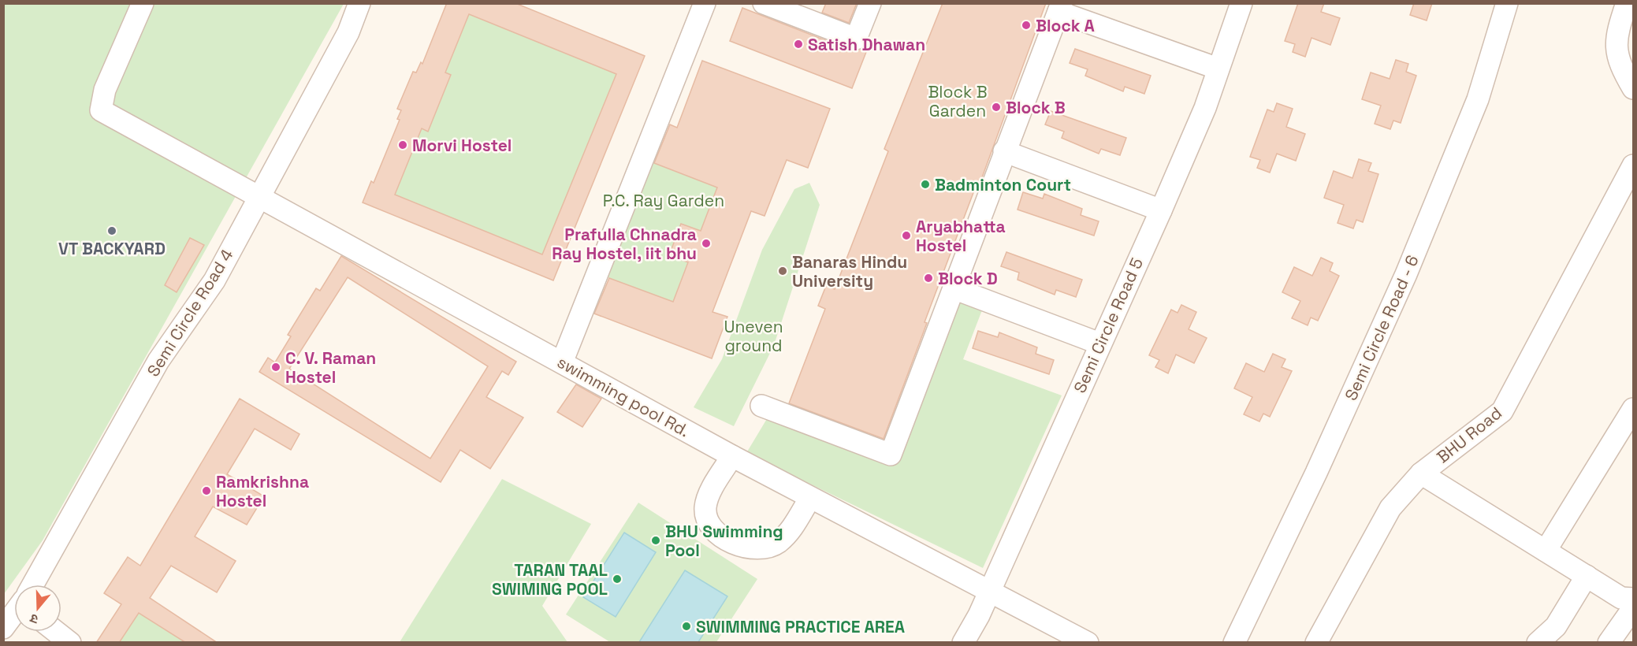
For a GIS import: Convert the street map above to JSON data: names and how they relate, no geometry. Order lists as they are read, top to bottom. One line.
{"streets":{"street":["Semi Circle Road 4","Semi Circle Road 5","Semi Circle Road - 6","swimming pool Rd.","BHU Road"]},"crossings":[["Semi Circle Road 4","swimming pool Rd."],["Semi Circle Road 5","swimming pool Rd."]],"parks":["Block B Garden","P.C. Ray Garden","Uneven ground"],"places":["Block A","Satish Dhawan","Block B","Morvi Hostel","Badminton Court","VT BACKYARD","Aryabhatta Hostel","Prafulla Chnadra Ray Hostel, iit bhu","Banaras Hindu University","Block D","C. V. Raman Hostel","Ramkrishna Hostel","BHU Swimming Pool","TARAN TAAL SWIMING POOL","SWIMMING PRACTICE AREA"],"north":"bottom"}
